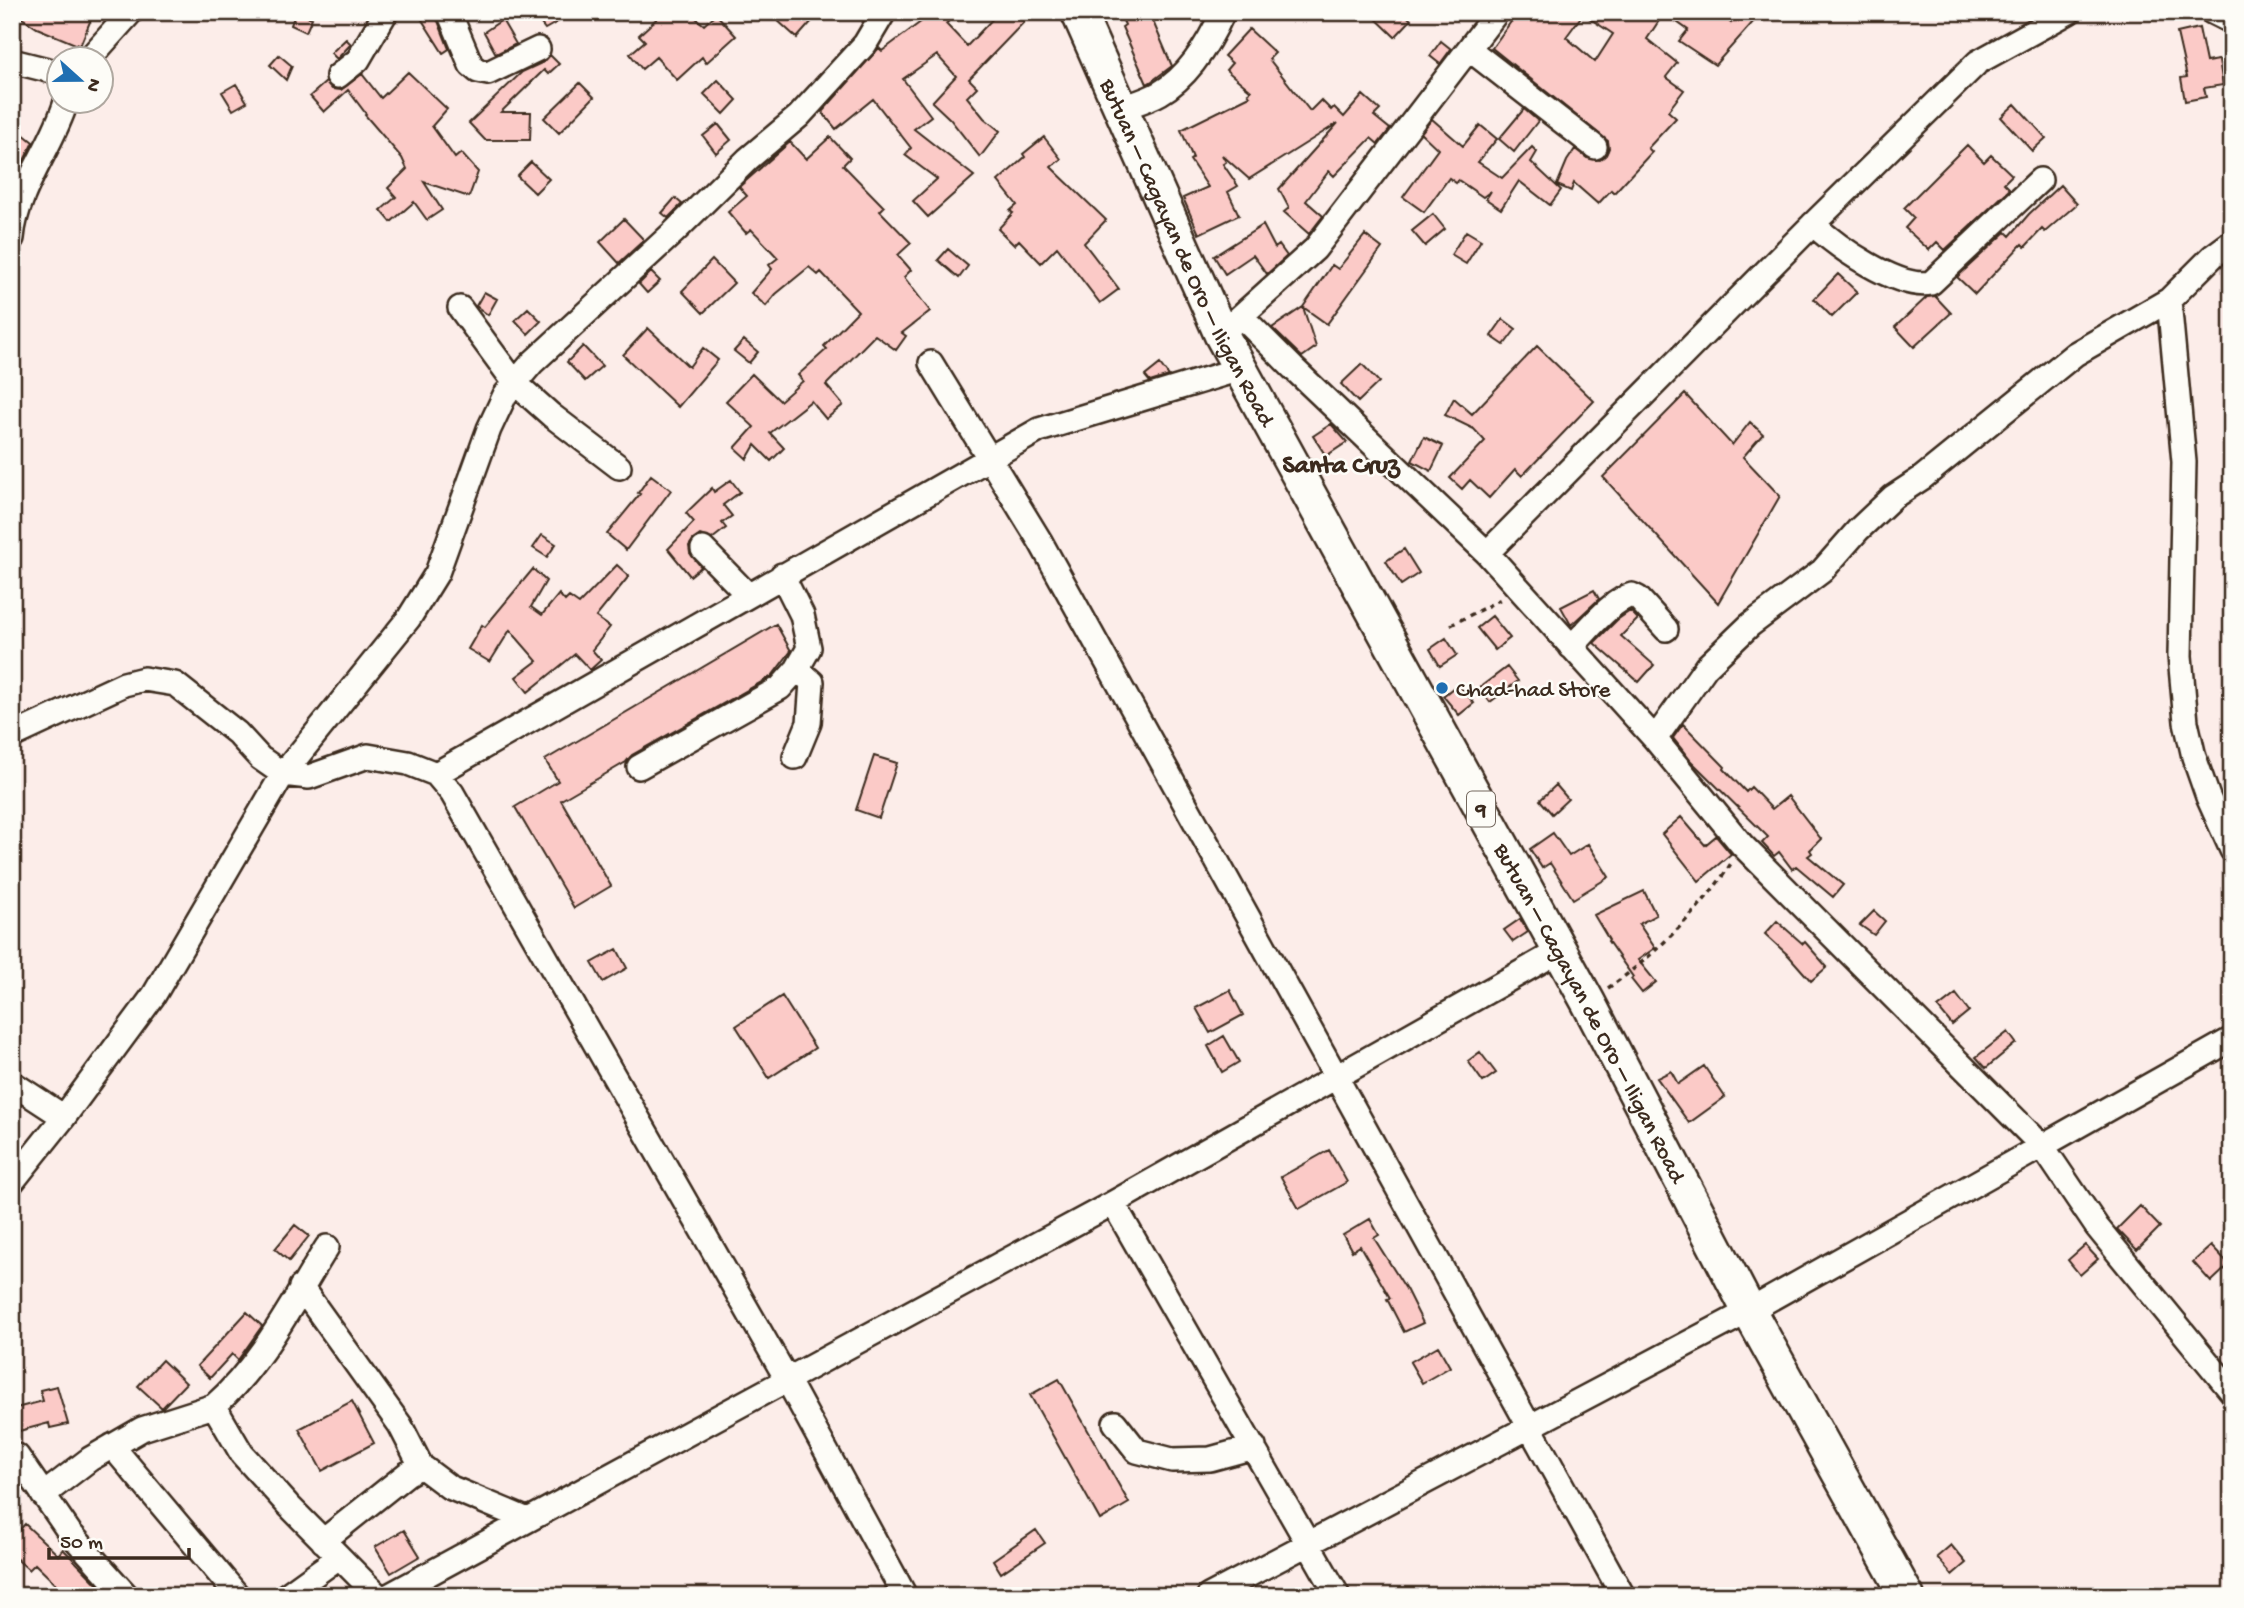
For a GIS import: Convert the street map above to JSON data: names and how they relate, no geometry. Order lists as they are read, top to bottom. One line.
{"streets":{"highway":["Butuan – Cagayan de Oro – Iligan Road","9"]},"districts":["Santa Cruz"],"places":["Chad-had Store"],"scale_bar":"50 m","north":"right"}
